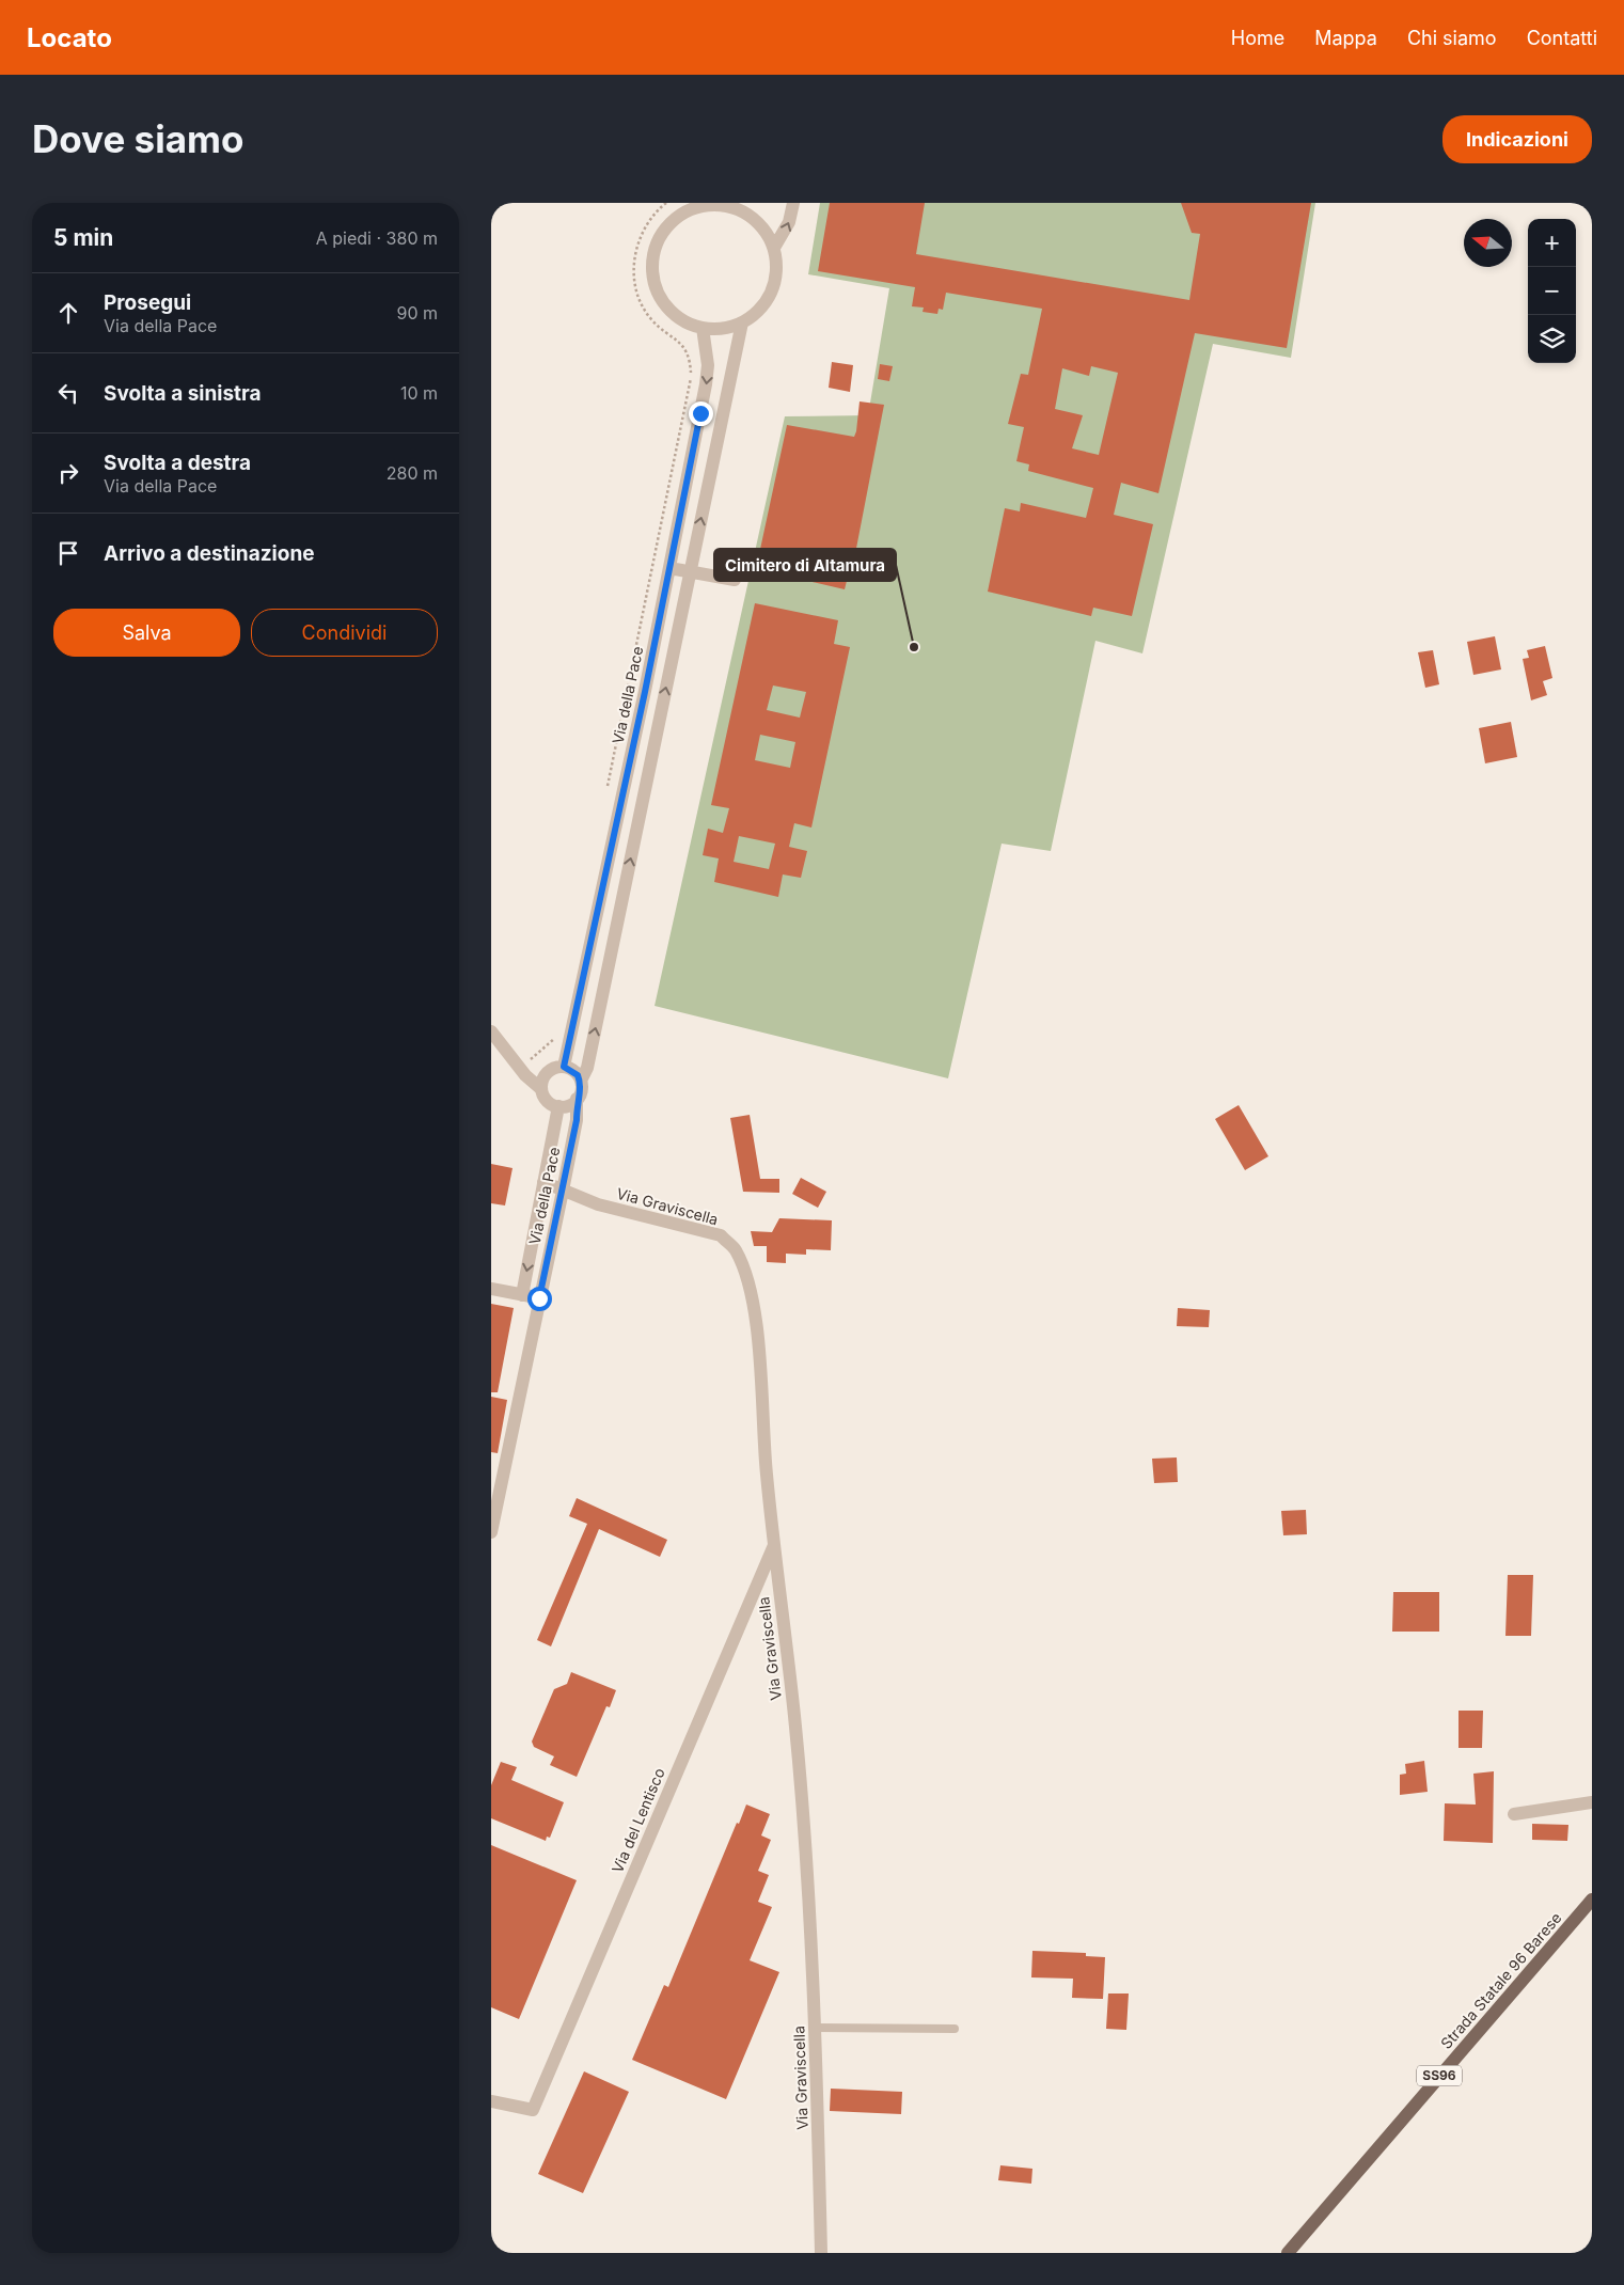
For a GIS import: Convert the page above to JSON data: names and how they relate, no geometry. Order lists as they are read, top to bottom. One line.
{"streets":{"main road":["Strada Statale 96 Barese","SS96"],"street":["Via della Pace","Via Graviscella","Via del Lentisco"]},"crossings":[["Via della Pace","Via Graviscella"],["Via Graviscella","Via del Lentisco"]],"places":["Cimitero di Altamura"],"north":"left","page":{"header":"Locato","nav":["Home","Mappa","Chi siamo","Contatti"],"buttons":["Indicazioni",["Salva","Condividi"]],"title":"Dove siamo","heading":["5 min","A piedi · 380 m"],"map_buttons":["+","−"],"list":[["Prosegui","Via della Pace","90 m"],["Svolta a sinistra","10 m"],["Svolta a destra","Via della Pace","280 m"],"Arrivo a destinazione"]}}
